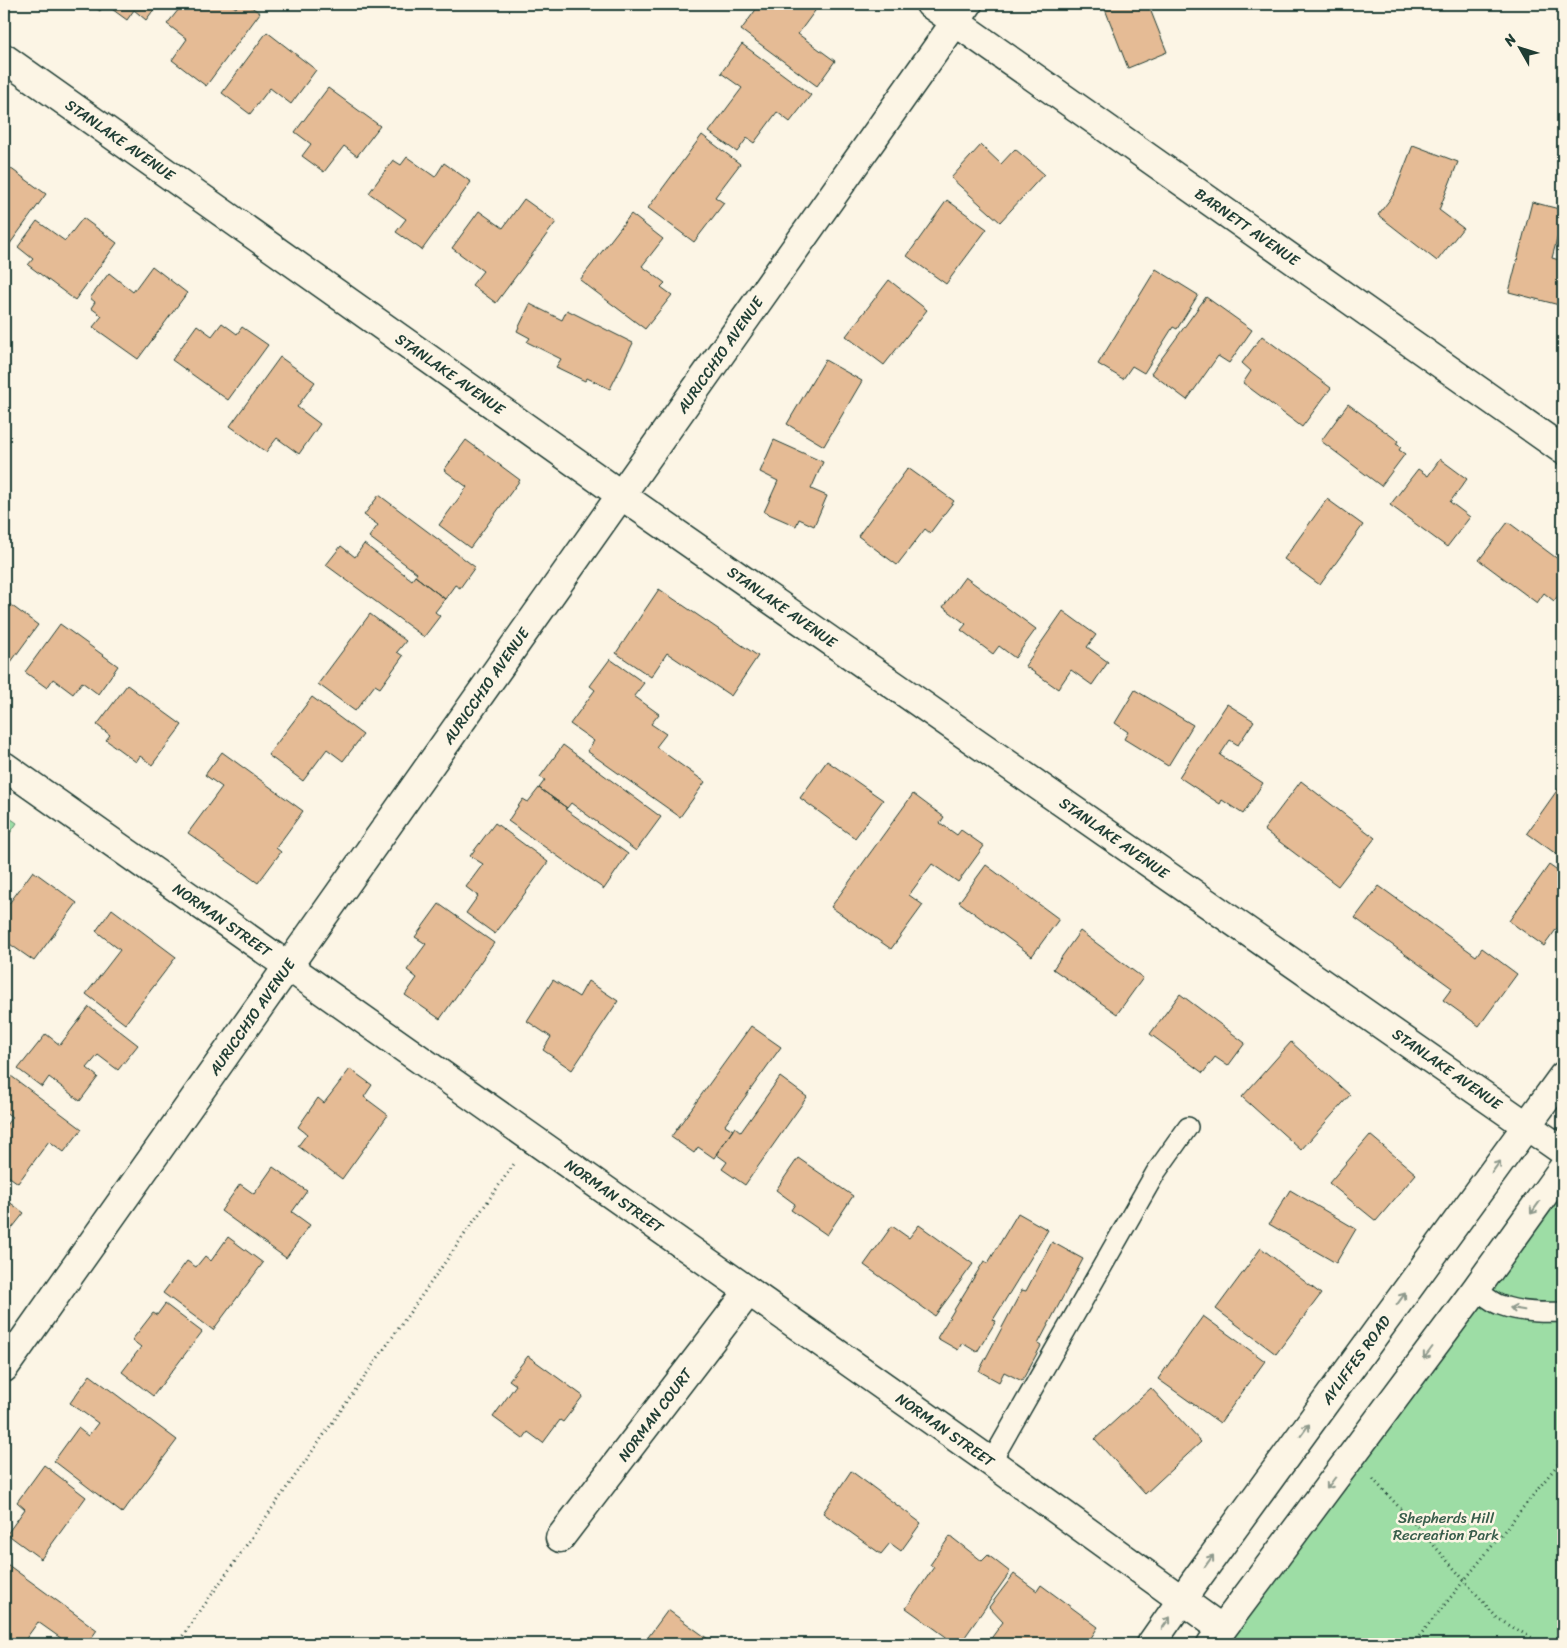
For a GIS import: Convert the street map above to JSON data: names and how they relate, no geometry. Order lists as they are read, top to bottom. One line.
{"streets":{"street":["STANLAKE AVENUE","BARNETT AVENUE","AURICCHIO AVENUE","NORMAN STREET","AYLIFFES ROAD","NORMAN COURT"]},"crossings":[["STANLAKE AVENUE","AURICCHIO AVENUE"],["STANLAKE AVENUE","AYLIFFES ROAD"],["BARNETT AVENUE","AURICCHIO AVENUE"],["AURICCHIO AVENUE","NORMAN STREET"],["NORMAN STREET","AYLIFFES ROAD"],["NORMAN STREET","NORMAN COURT"]],"parks":["Shepherds Hill Recreation Park"],"north":"top left"}
